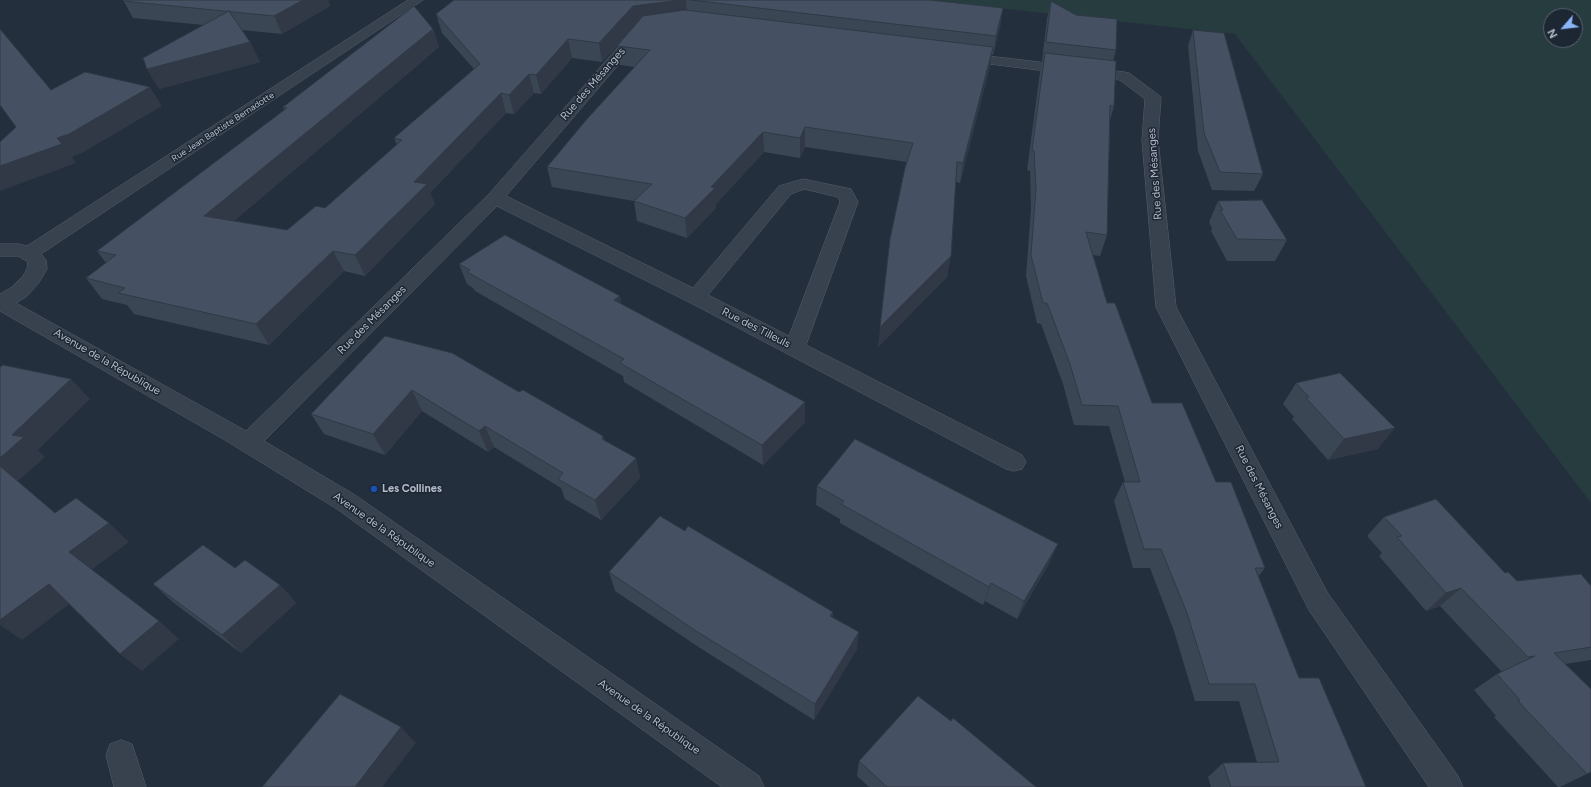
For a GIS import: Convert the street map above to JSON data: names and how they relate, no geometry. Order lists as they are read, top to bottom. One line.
{"streets":{"street":["Rue des Mésanges","Rue Jean Baptiste Bernadotte","Rue des Tilleuls","Avenue de la République"]},"crossings":[["Rue des Mésanges","Rue des Tilleuls"],["Rue des Mésanges","Avenue de la République"]],"places":["Les Collines"],"north":"bottom left"}
